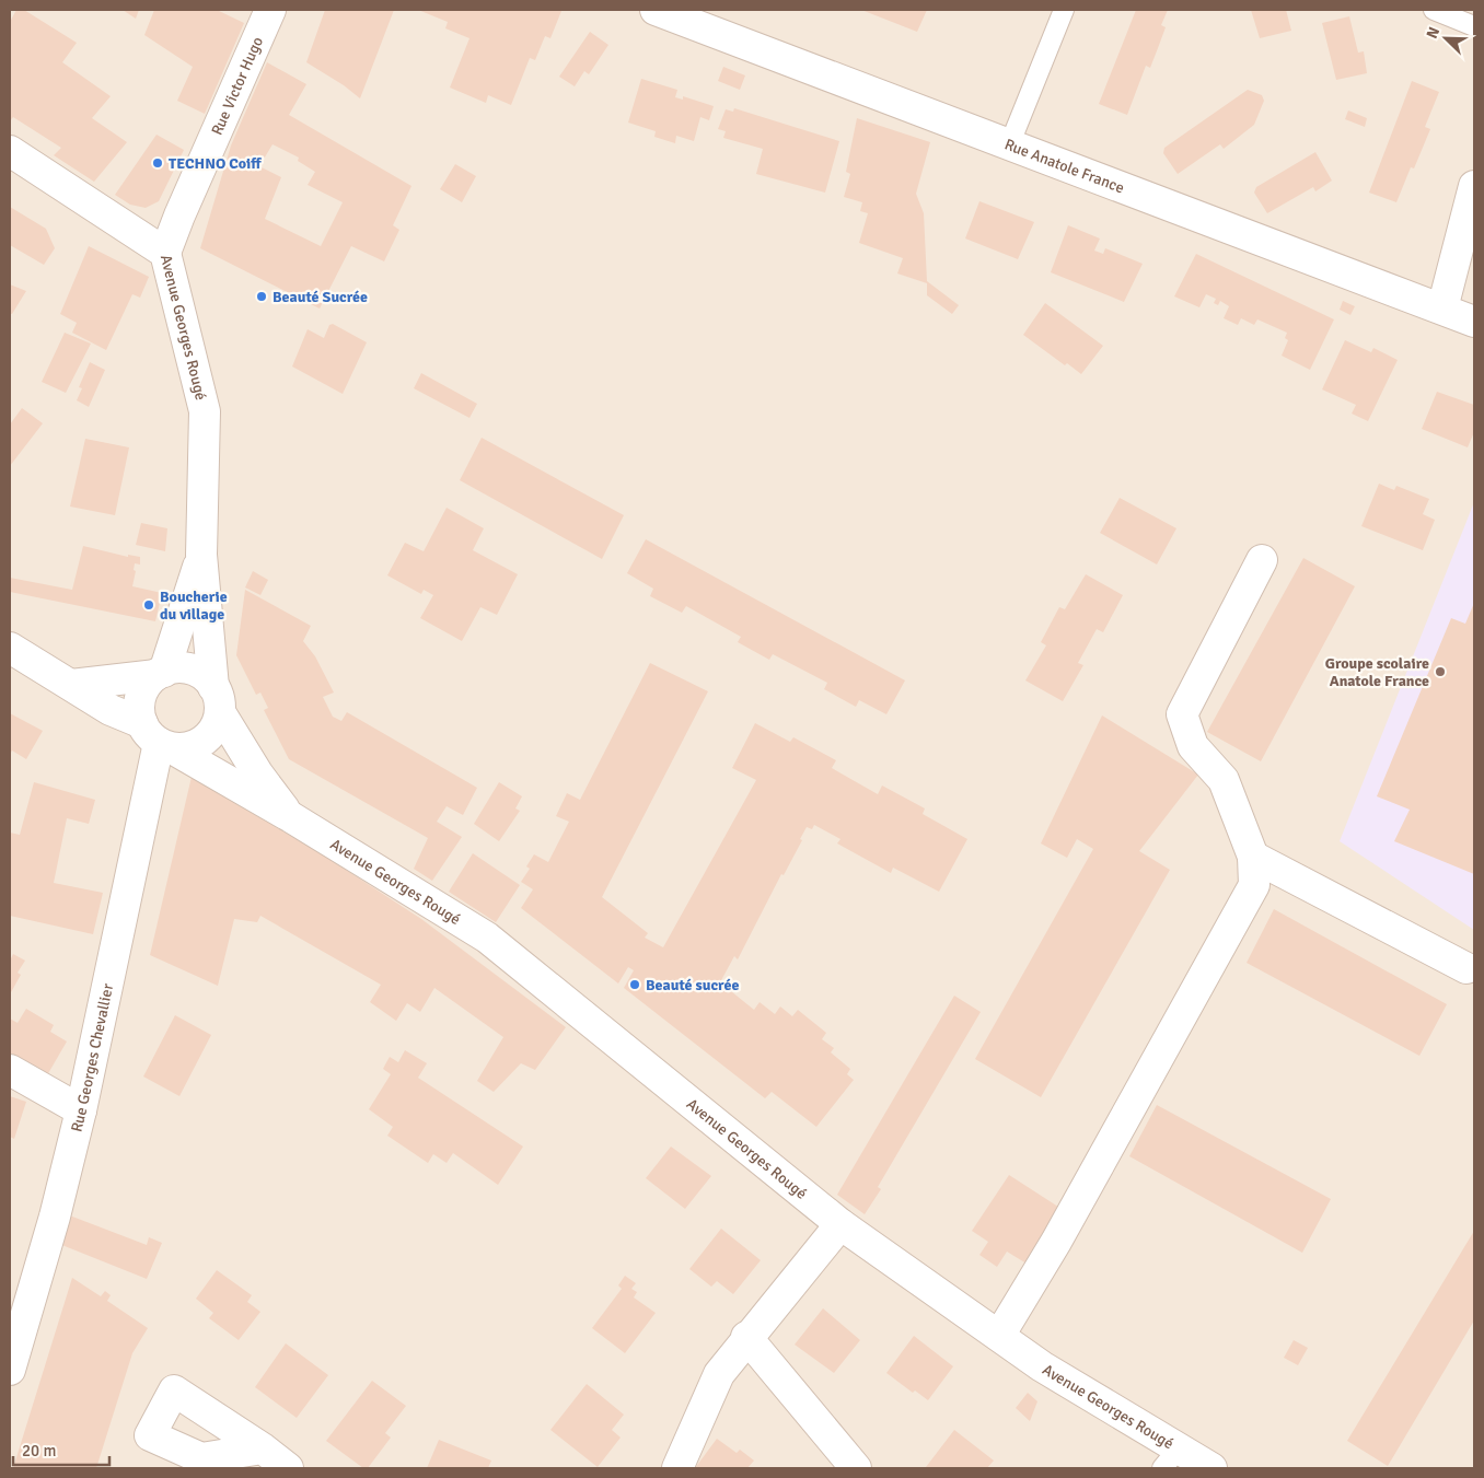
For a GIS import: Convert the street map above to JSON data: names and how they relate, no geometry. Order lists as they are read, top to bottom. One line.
{"streets":{"street":["Rue Victor Hugo","Rue Anatole France","Avenue Georges Rougé","Rue Georges Chevallier"]},"crossings":[["Rue Victor Hugo","Avenue Georges Rougé"],["Avenue Georges Rougé","Rue Georges Chevallier"]],"places":["TECHNO Coiff","Beauté Sucrée","Boucherie du village","Groupe scolaire Anatole France","Beauté sucrée"],"scale_bar":"20 m","north":"top left"}
